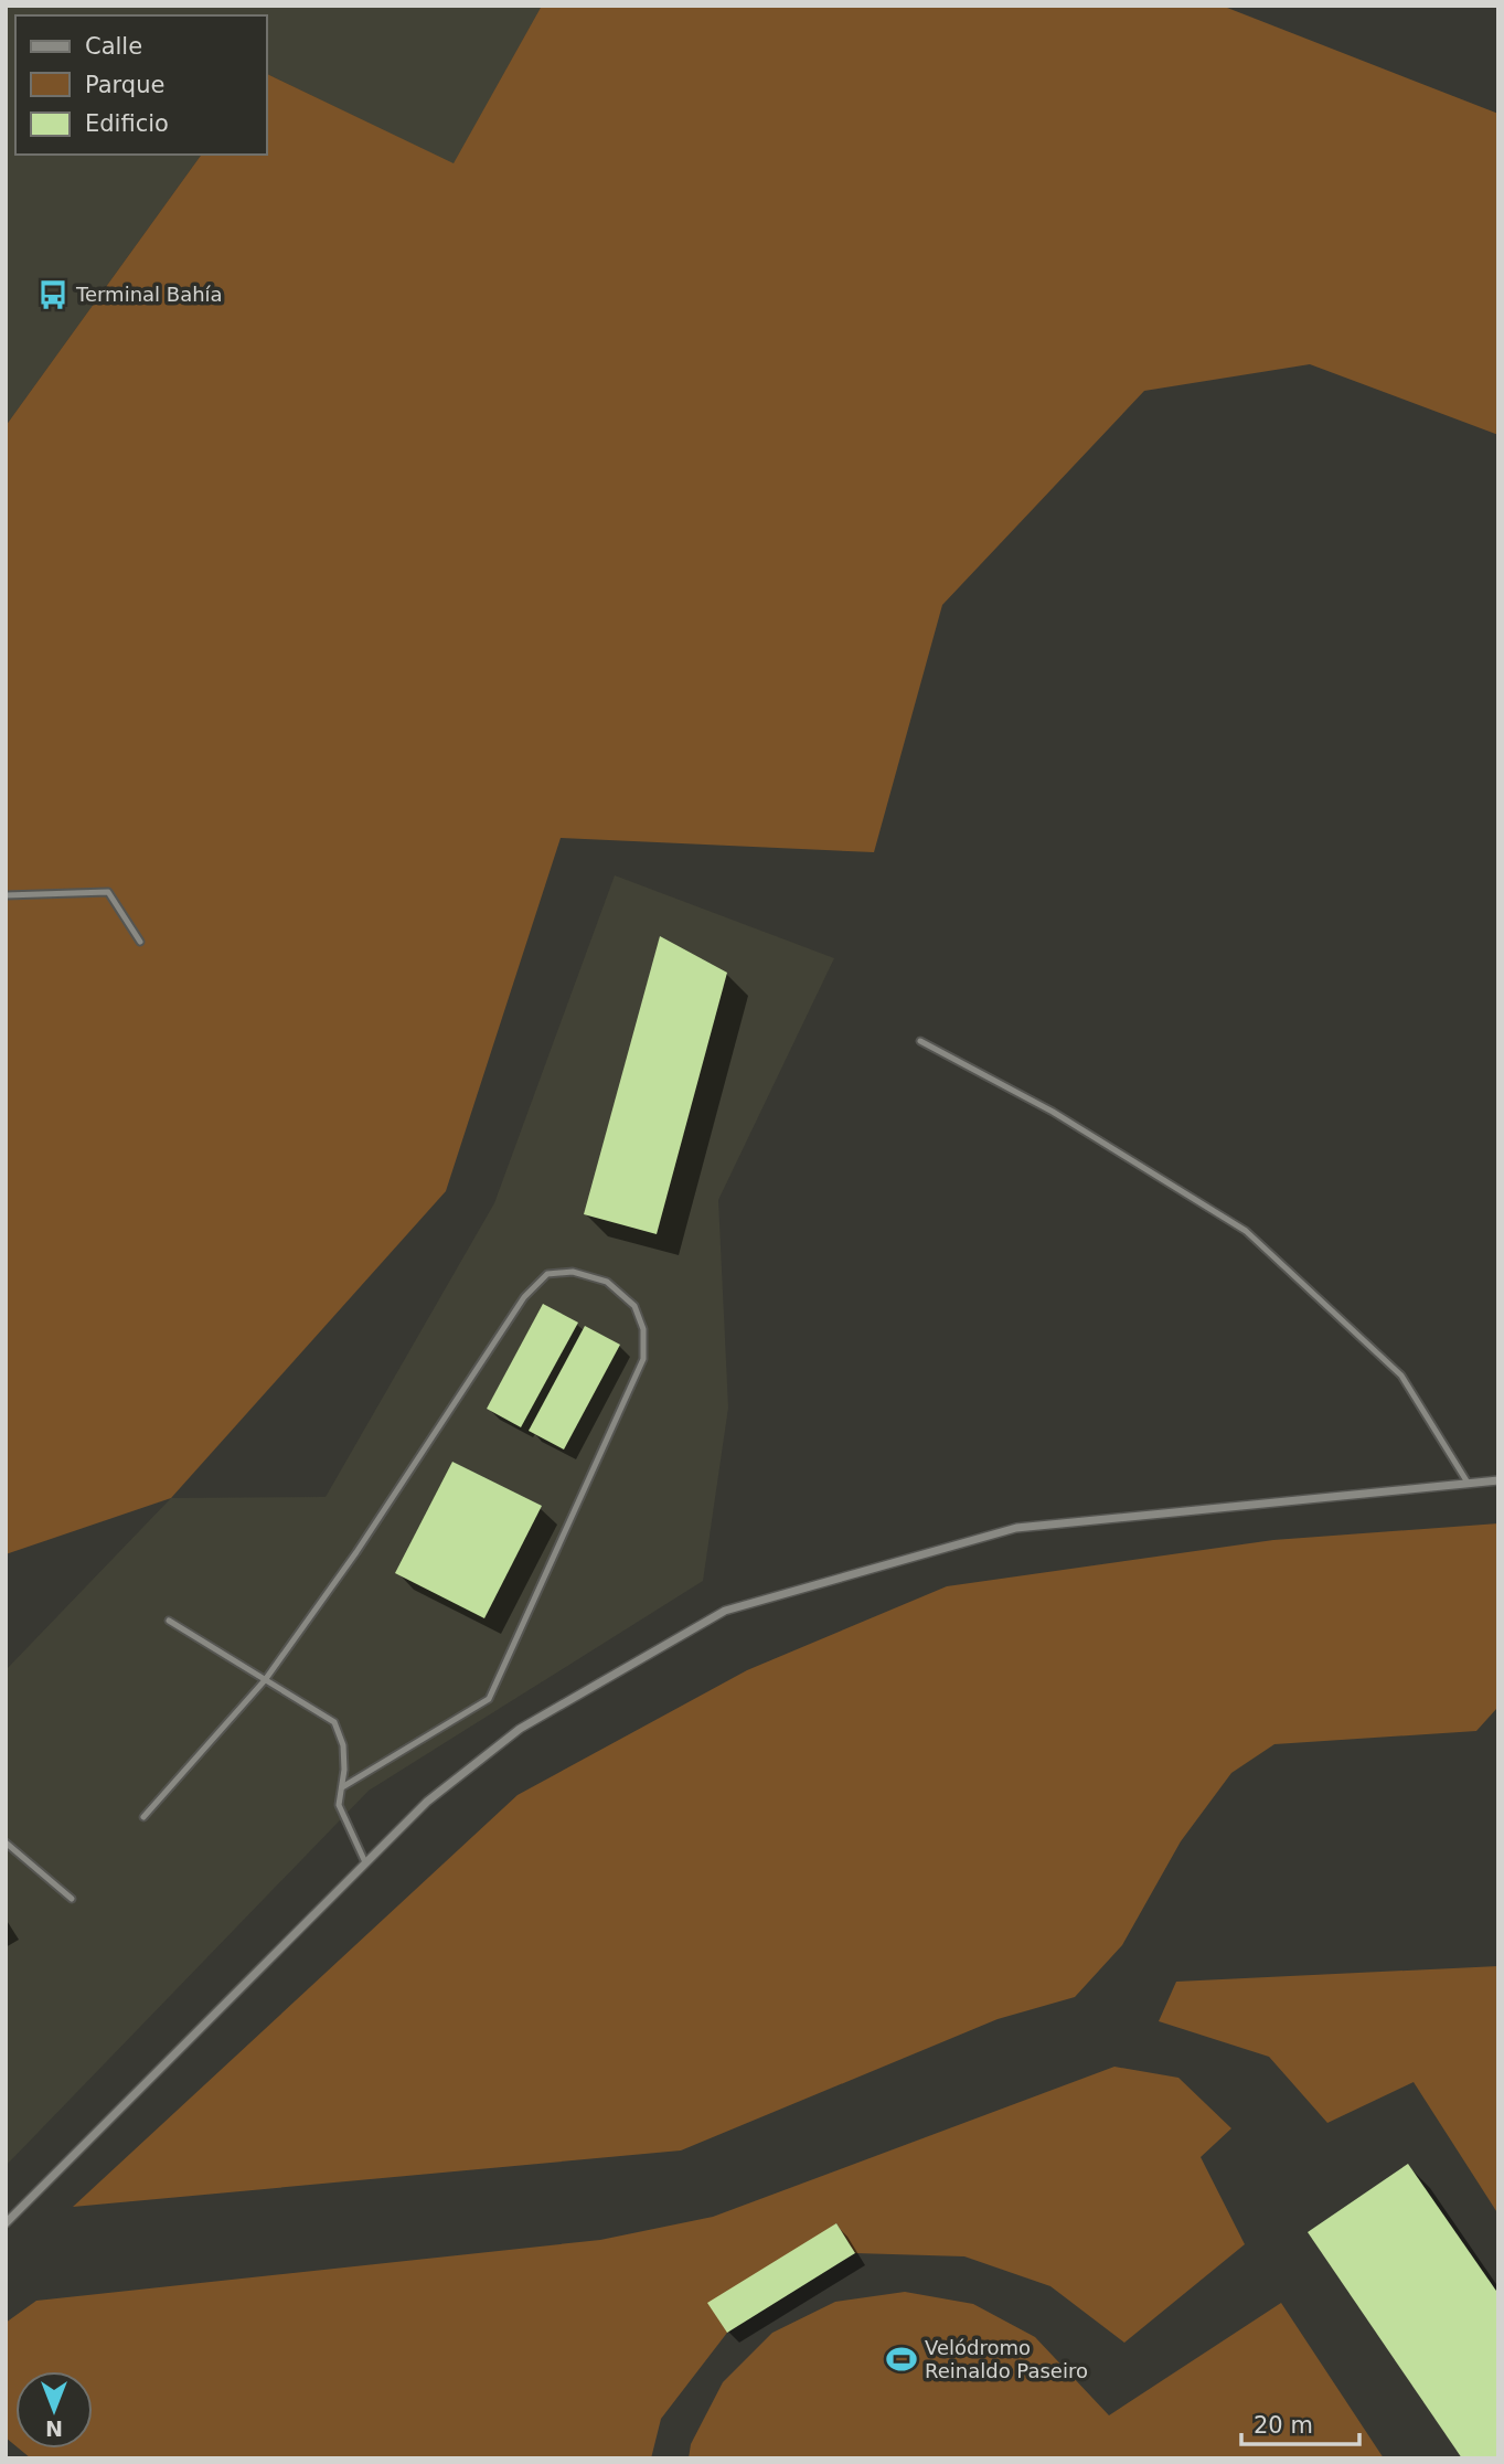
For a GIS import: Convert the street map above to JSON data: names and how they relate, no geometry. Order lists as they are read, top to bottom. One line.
{"places":{"bus stop":["Terminal Bahía"],"sports":["Velódromo Reinaldo Paseiro"]},"legend":["Calle","Parque","Edificio"],"scale_bar":"20 m","north":"bottom"}
